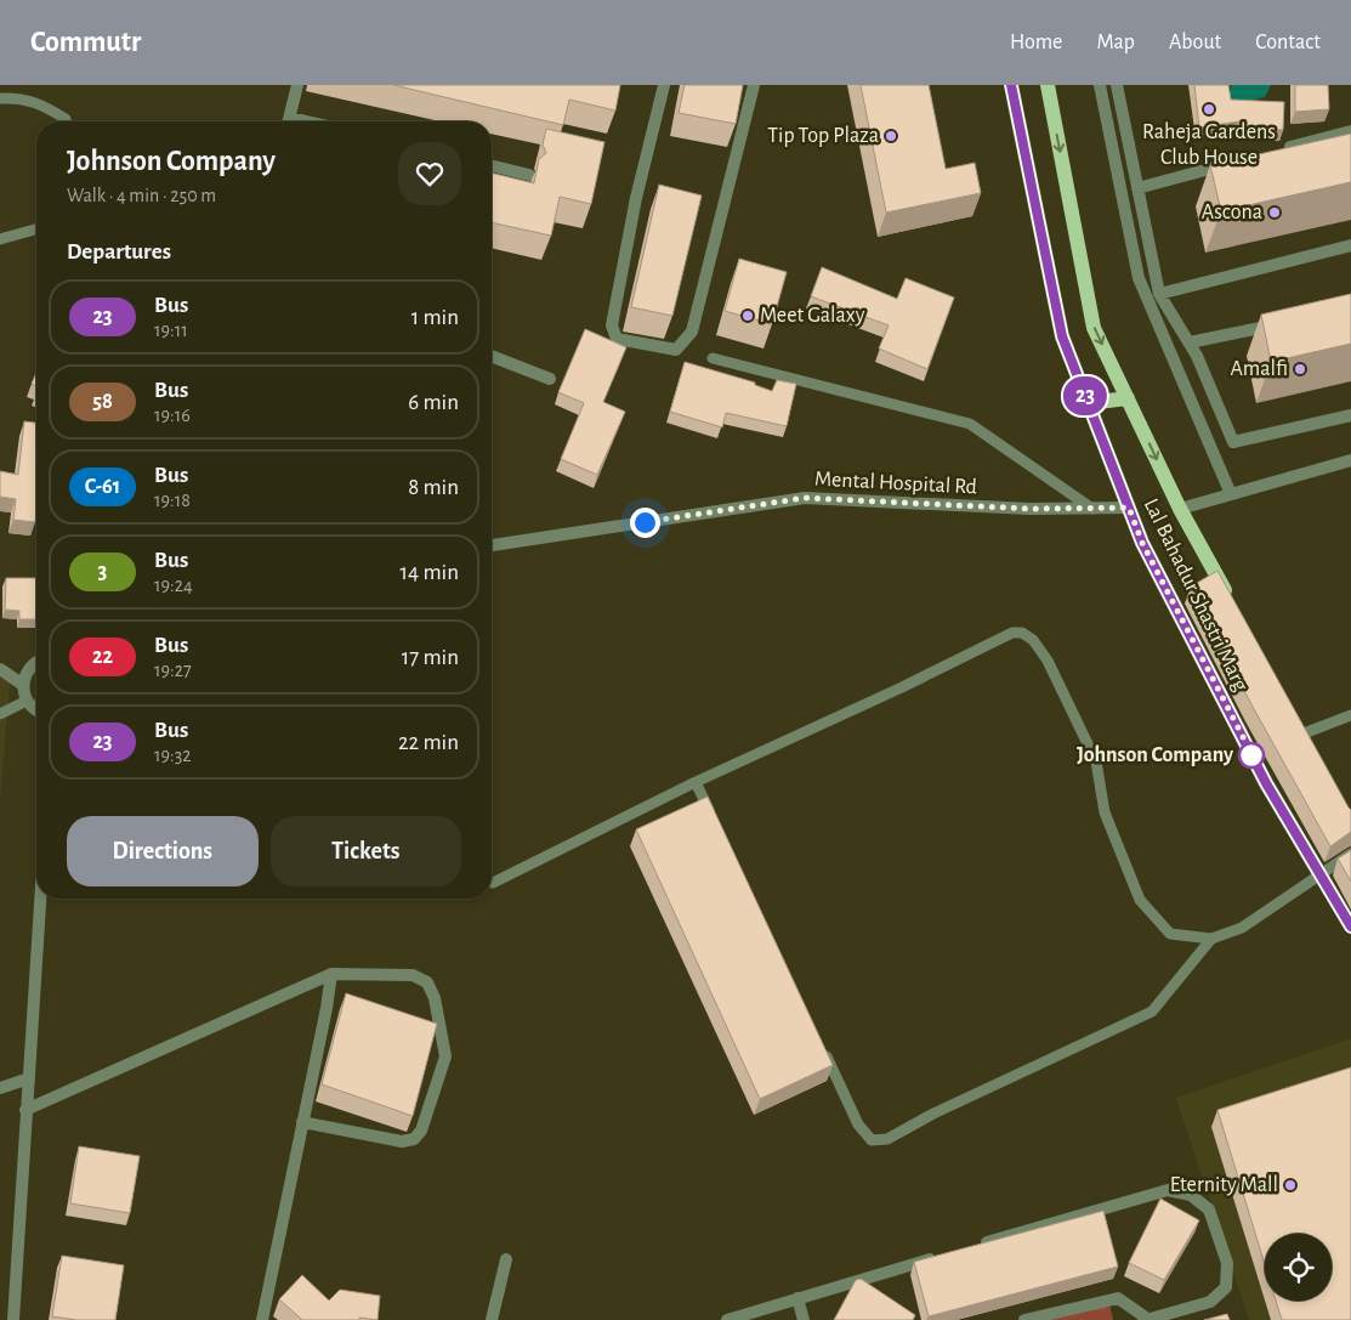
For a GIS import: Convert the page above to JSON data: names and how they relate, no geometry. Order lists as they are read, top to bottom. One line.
{"streets":{"main road":["Lal Bahadur Shastri Marg"],"street":["Mental Hospital Rd"]},"crossings":[["Mental Hospital Rd","Lal Bahadur Shastri Marg"]],"places":["Raheja Gardens Club House","Tip Top Plaza","Ascona","Meet Galaxy","Amalfi","Johnson Company","Eternity Mall"],"lines":["bus line 23"],"page":{"header":"Commutr","nav":["Home","Map","About","Contact"],"on_map":"23","heading":[["Johnson Company","Walk · 4 min · 250 m"],"Departures"],"list":[{"mark":"23","name":"Bus","note":"19:11","value":"1 min"},{"mark":"58","name":"Bus","note":"19:16","value":"6 min"},{"mark":"C-61","name":"Bus","note":"19:18","value":"8 min"},{"mark":"3","name":"Bus","note":"19:24","value":"14 min"},{"mark":"22","name":"Bus","note":"19:27","value":"17 min"},{"mark":"23","name":"Bus","note":"19:32","value":"22 min"}],"buttons":["Directions","Tickets"]}}
